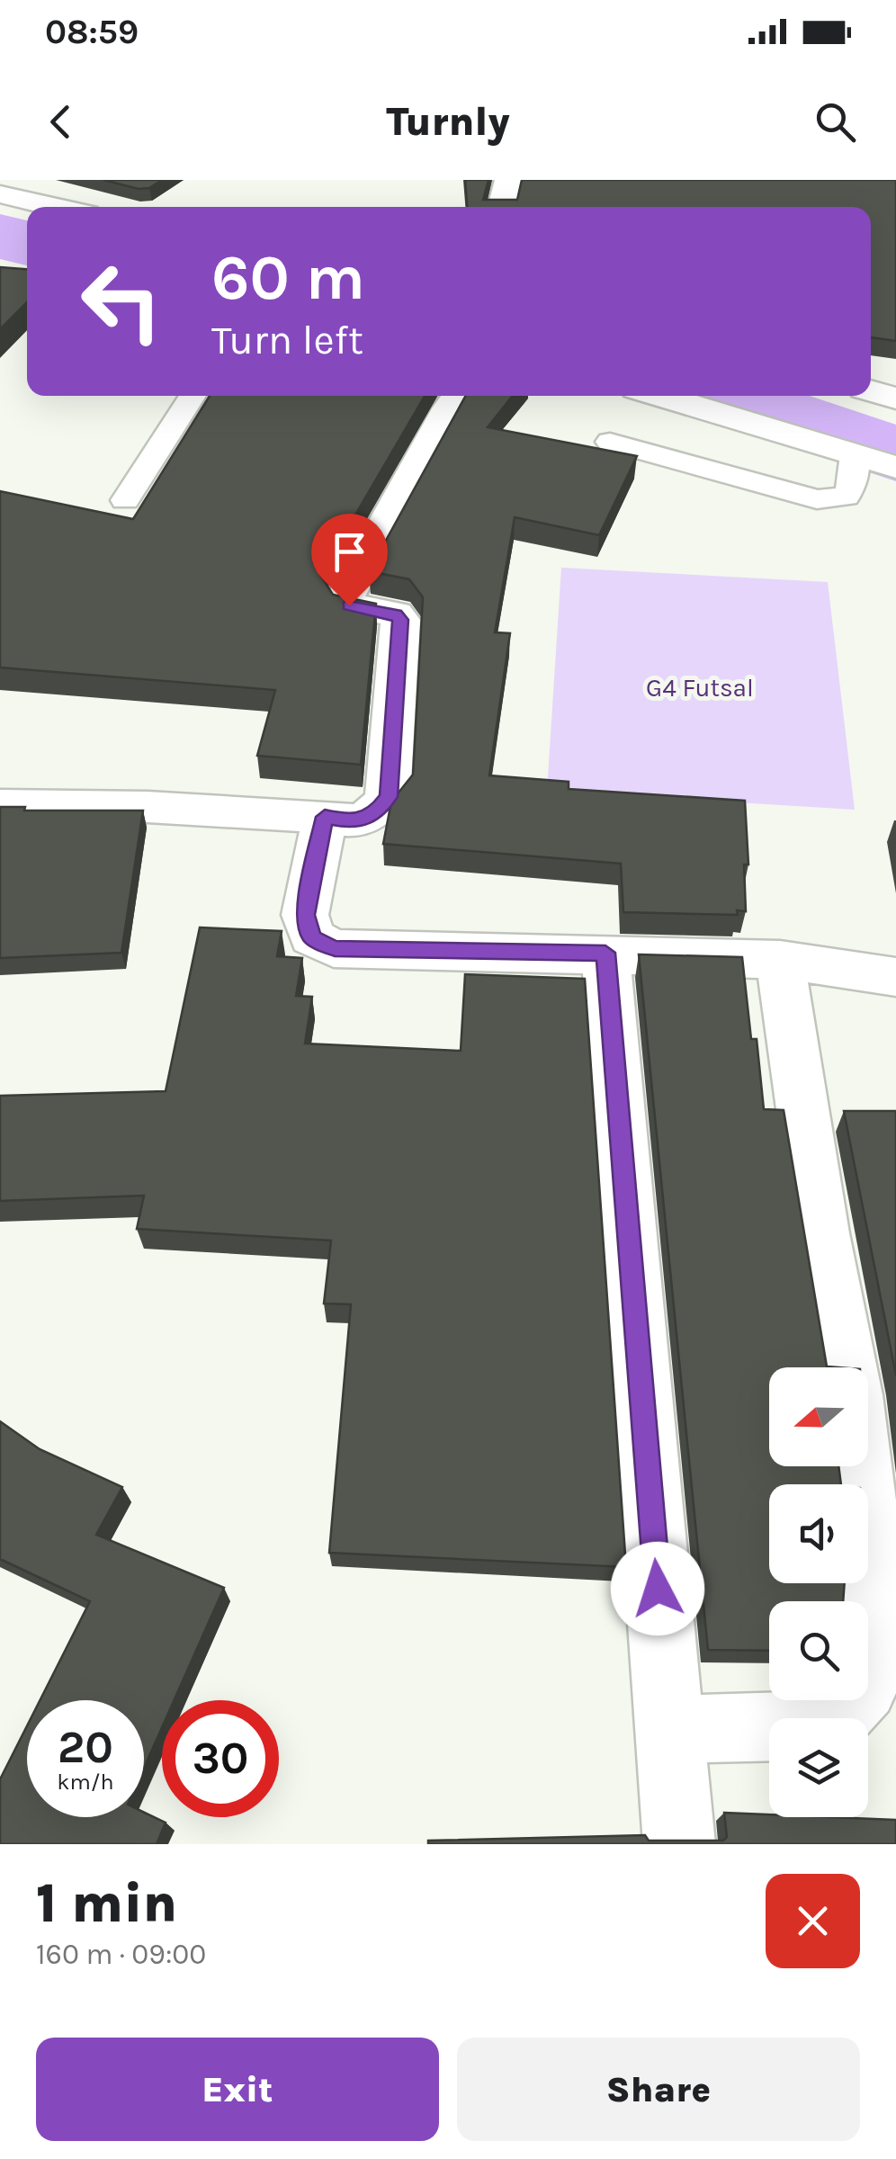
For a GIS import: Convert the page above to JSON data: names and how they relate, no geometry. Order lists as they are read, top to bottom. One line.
{"parks":["G4 Futsal"],"north":"left","page":{"status":"08:59","header":"Turnly","turn":["60 m","Turn left"],"speed":"20 km/h","limit":"30","heading":["1 min","160 m · 09:00"],"buttons":["Exit","Share"]}}
